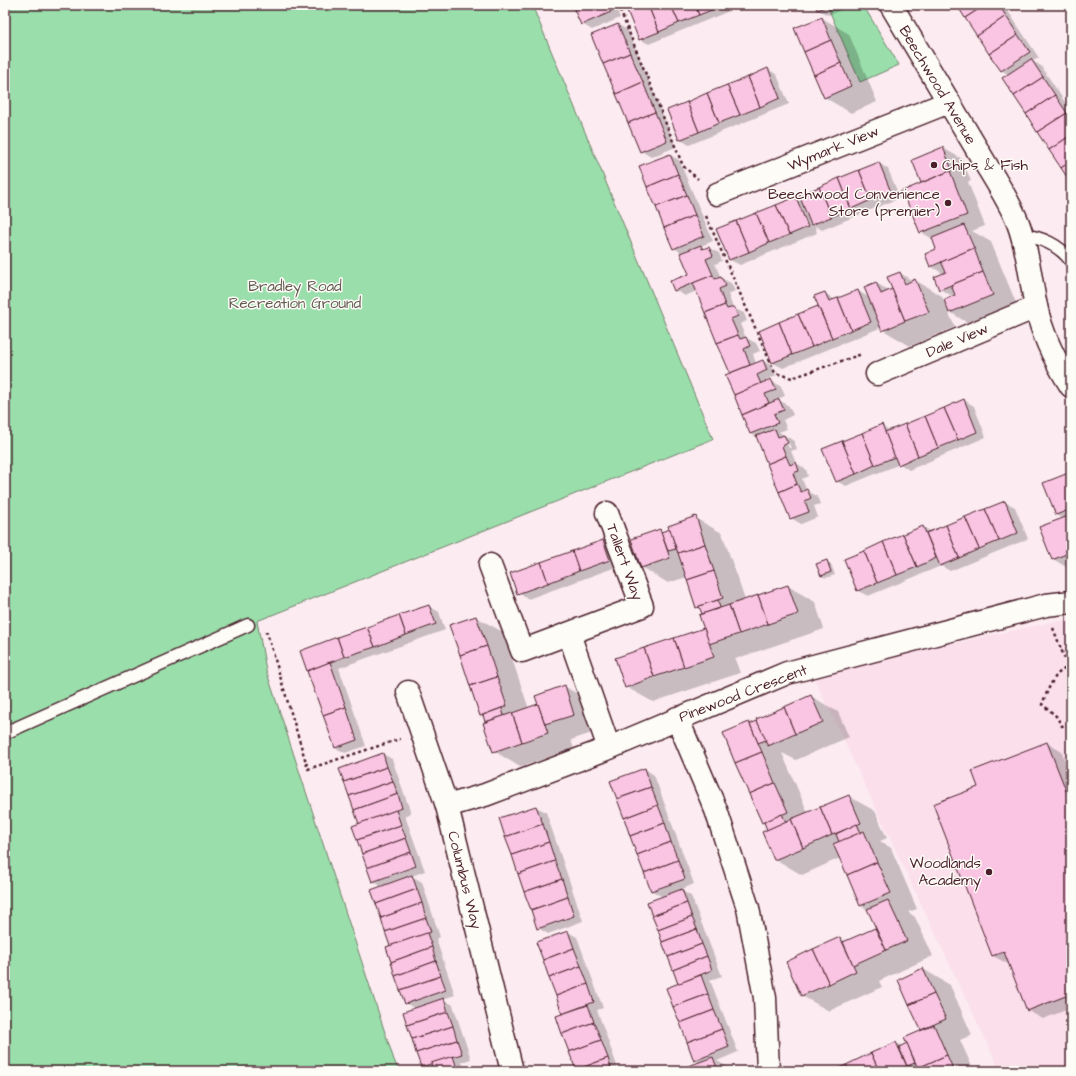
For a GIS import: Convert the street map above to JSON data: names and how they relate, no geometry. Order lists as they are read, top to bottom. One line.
{"streets":{"street":["Beechwood Avenue","Wymark View","Dale View","Tallert Way","Pinewood Crescent","Columbus Way"]},"crossings":[["Beechwood Avenue","Wymark View"],["Beechwood Avenue","Dale View"],["Pinewood Crescent","Columbus Way"]],"parks":["Bradley Road Recreation Ground"],"places":["Chips & Fish","Beechwood Convenience Store (premier)","Woodlands Academy"]}
